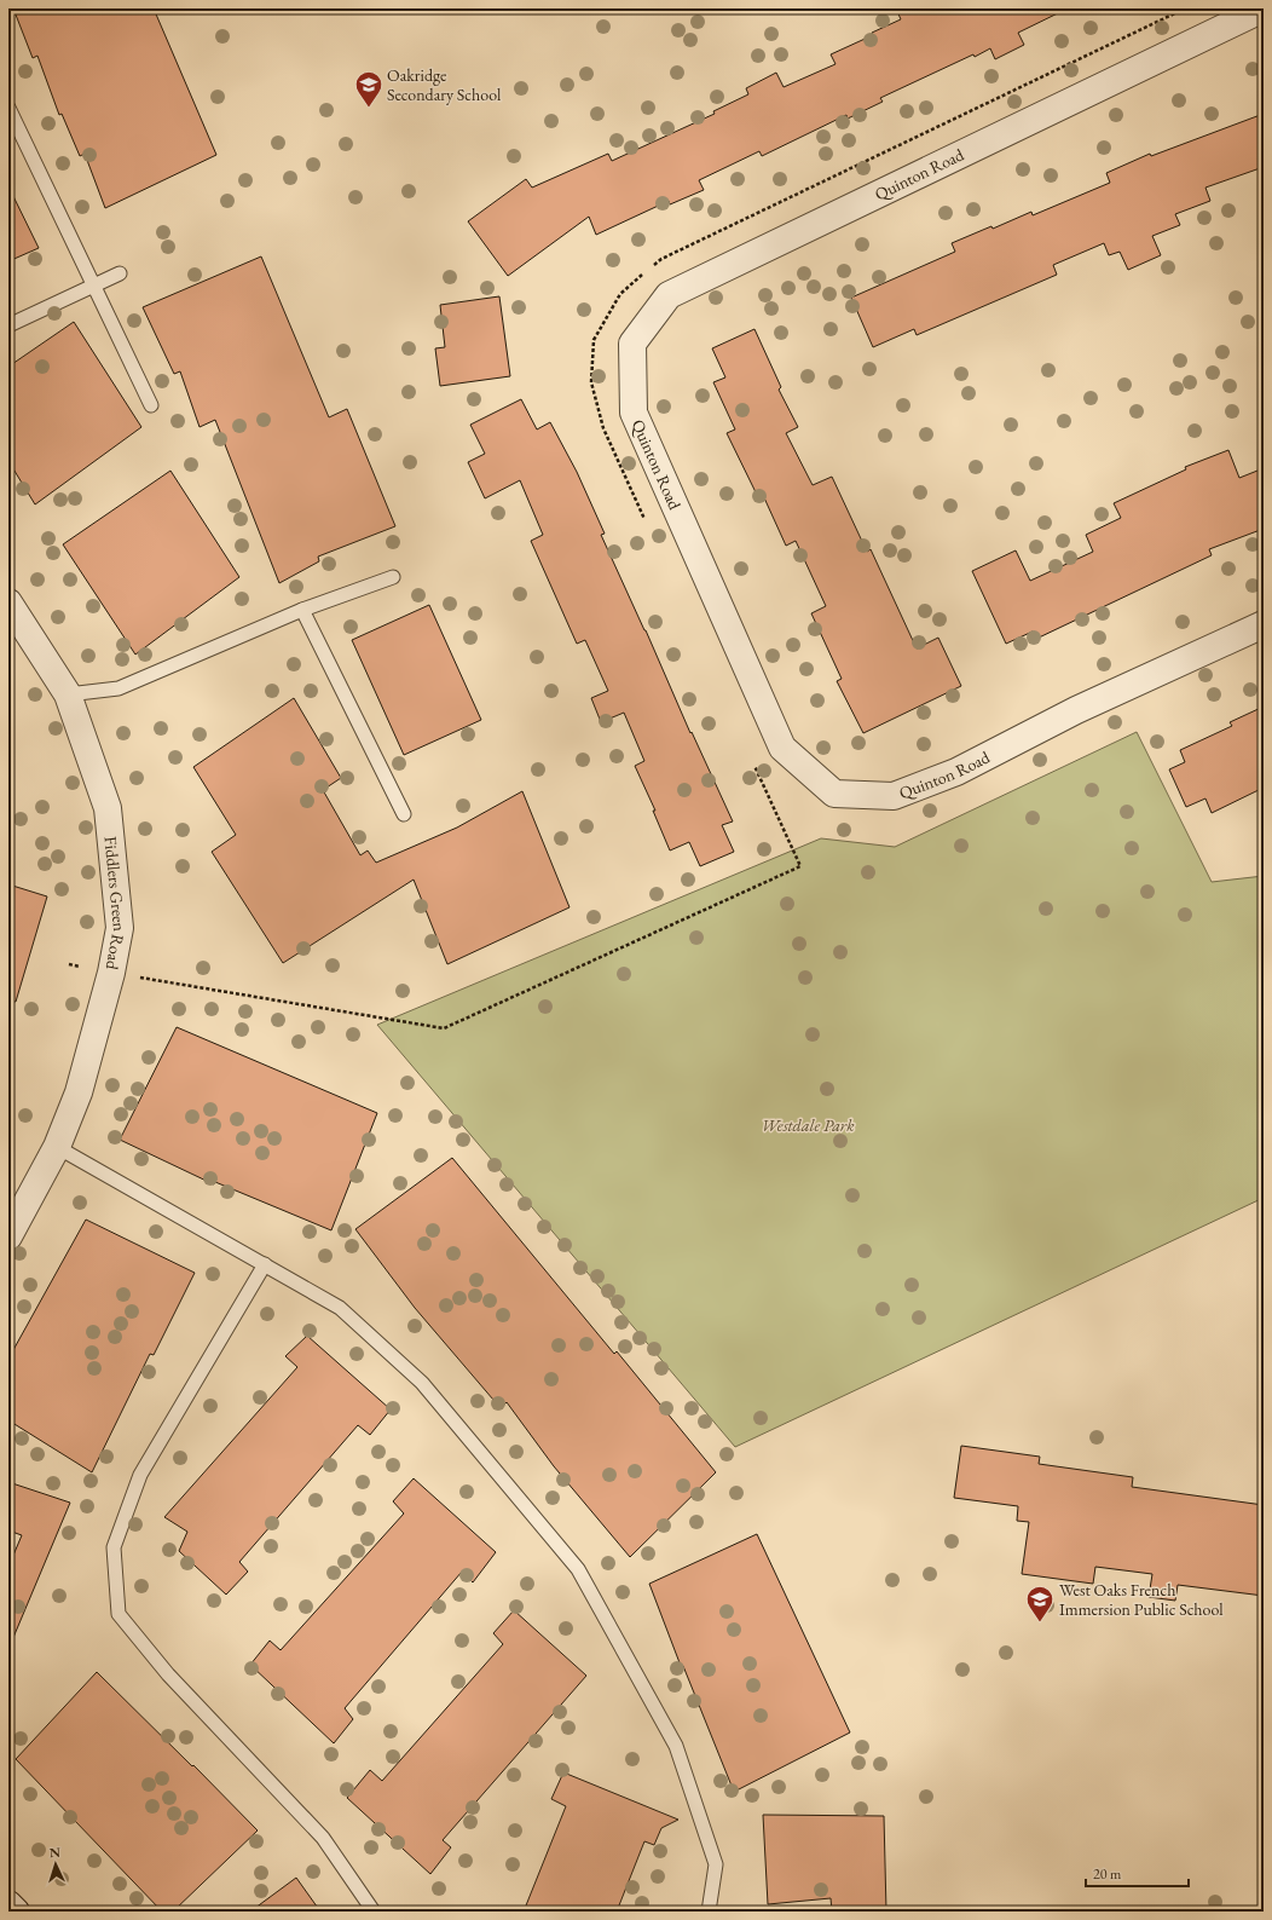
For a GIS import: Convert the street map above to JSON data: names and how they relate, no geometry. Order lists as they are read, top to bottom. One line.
{"streets":{"street":["Quinton Road","Fiddlers Green Road"]},"parks":["Westdale Park"],"places":{"school or university":["Oakridge Secondary School","West Oaks French Immersion Public School"]},"scale_bar":"20 m","north":"top"}
